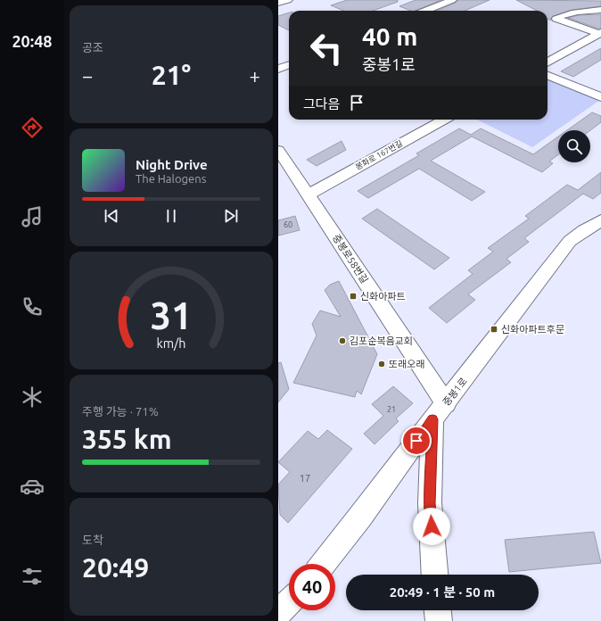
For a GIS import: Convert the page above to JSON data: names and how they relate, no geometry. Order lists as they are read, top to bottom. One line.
{"streets":{"street":["봉화로 167번길","중봉로58번길","중봉1로"]},"crossings":[["봉화로 167번길","중봉로58번길"],["중봉로58번길","중봉1로"]],"places":{"transit":["신화아파트","신화아파트후문"],"other":["김포순복음교회","또래오래"]},"house_numbers":["60","21","17"],"page":{"tabs":"20:48","tile":["공조",["주행 가능 · 71%","355 km"],["도착","20:49"]],"turn":["40 m","중봉1로"],"heat":["−","21°","+"],"then":"그다음","song":["Night Drive","The Halogens"],"limit":"40","trip":"20:49 · 1 분 · 50 m","gauge":["31","km/h"]}}
